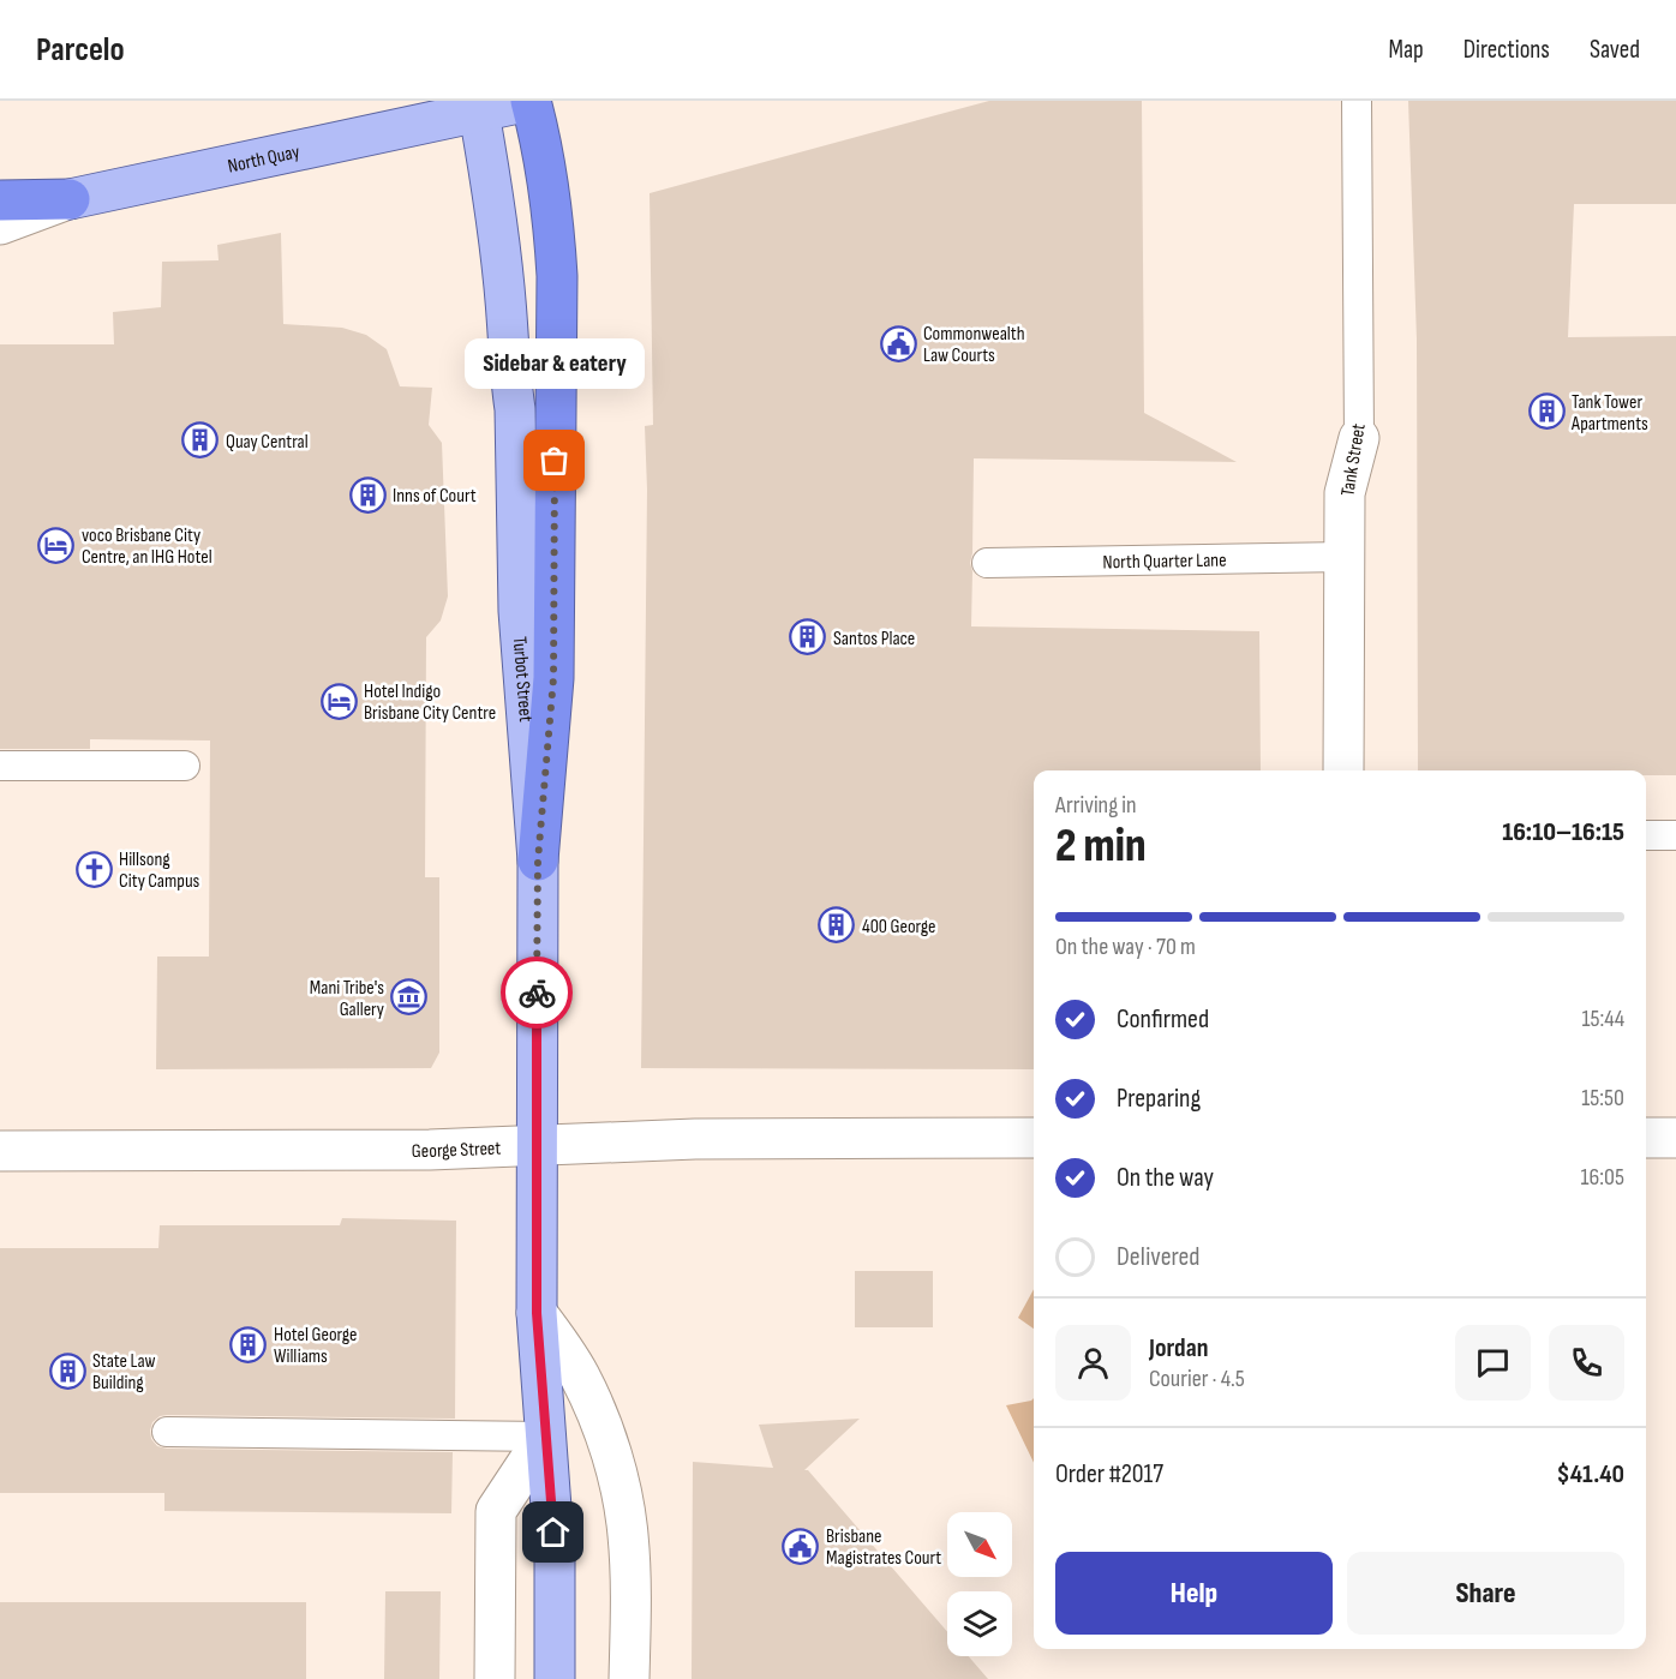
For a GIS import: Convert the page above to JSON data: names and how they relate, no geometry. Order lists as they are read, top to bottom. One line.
{"streets":{"main road":["North Quay","Turbot Street"],"street":["Tank Street","George Street"],"lane":["North Quarter Lane"]},"crossings":[["North Quay","Turbot Street"],["Tank Street","North Quarter Lane"],["Turbot Street","George Street"]],"places":{"public building":["Commonwealth Law Courts","Brisbane Magistrates Court"],"building":["Tank Tower Apartments","Quay Central","Inns of Court","Santos Place","400 George","Hotel George Williams","State Law Building"],"other":["Sidebar & eatery"],"hotel":["voco Brisbane City Centre, an IHG Hotel","Hotel Indigo Brisbane City Centre"],"church":["Hillsong City Campus"],"museum":["Mani Tribe's Gallery"]},"north":"bottom right","page":{"header":"Parcelo","nav":["Map","Directions","Saved"],"bubble":"Sidebar & eatery","heading":["2 min","Arriving in","16:10–16:15"],"panel":["Jordan","Courier · 4.5","Order #2017","$41.40"],"bar":"On the way · 70 m","list":[["Confirmed","15:44"],["Preparing","15:50"],["On the way","16:05"],"Delivered"],"buttons":["Help","Share"]}}
